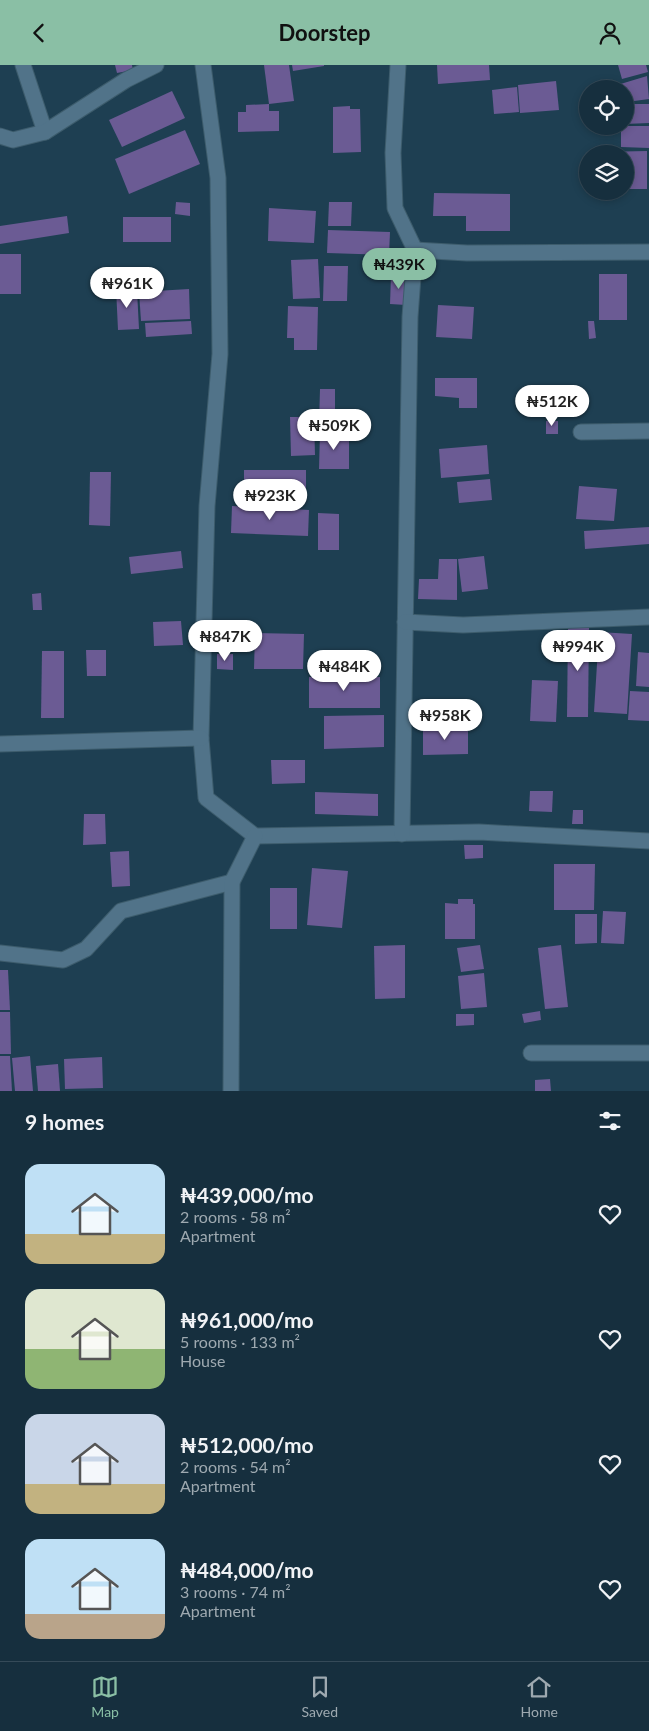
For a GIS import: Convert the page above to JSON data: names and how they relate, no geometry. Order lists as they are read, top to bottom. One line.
{"page":{"header":"Doorstep","price":["₦439K","₦961K","₦512K","₦509K","₦923K","₦847K","₦994K","₦484K","₦958K"],"heading":"9 homes","list":[{"name":"₦439,000/mo","note":"2 rooms · 58 m² · Apartment"},{"name":"₦961,000/mo","note":"5 rooms · 133 m² · House"},{"name":"₦512,000/mo","note":"2 rooms · 54 m² · Apartment"},{"name":"₦484,000/mo","note":"3 rooms · 74 m² · Apartment"}],"tabs":["Map","Saved","Home"]}}
